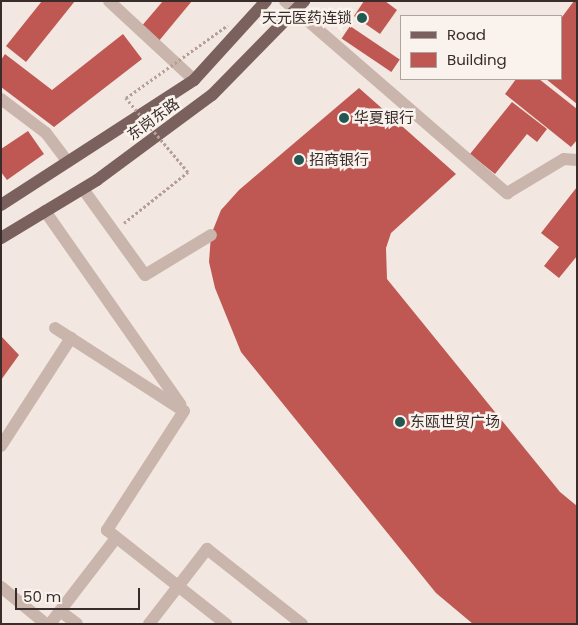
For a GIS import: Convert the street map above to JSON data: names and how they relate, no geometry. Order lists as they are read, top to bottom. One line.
{"streets":{"main road":["东岗东路"]},"places":["天元医药连锁","华夏银行","招商银行","东瓯世贸广场"],"legend":["Road","Building"],"scale_bar":"50 m"}
